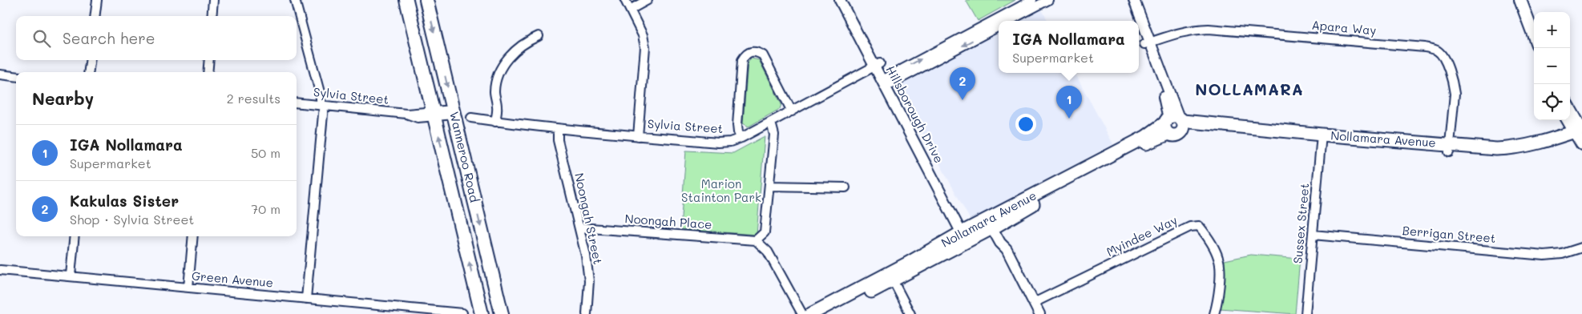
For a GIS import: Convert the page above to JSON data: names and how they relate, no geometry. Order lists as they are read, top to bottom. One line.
{"streets":{"highway":["Wanneroo Road"],"main road":["Nollamara Avenue"],"street":["Apara Way","Sylvia Street","Hillsborough Drive","Noongah Street","Noongah Place","Sussex Street","Berrigan Street","Myindee Way","Green Avenue"]},"crossings":[["Apara Way","Nollamara Avenue"],["Sylvia Street","Hillsborough Drive"],["Sylvia Street","Wanneroo Road"],["Sylvia Street","Noongah Street"],["Hillsborough Drive","Nollamara Avenue"],["Nollamara Avenue","Sussex Street"],["Noongah Street","Noongah Place"],["Sussex Street","Berrigan Street"]],"districts":["NOLLAMARA"],"parks":["Marion Stainton Park"],"page":{"map_buttons":["+","−"],"search":"Search here","popup":["IGA Nollamara","Supermarket"],"pins":["2","1"],"heading":["Nearby","2 results"],"list":[{"mark":"1","name":"IGA Nollamara","note":"Supermarket","value":"50 m"},{"mark":"2","name":"Kakulas Sister","note":"Shop · Sylvia Street","value":"70 m"}]}}
